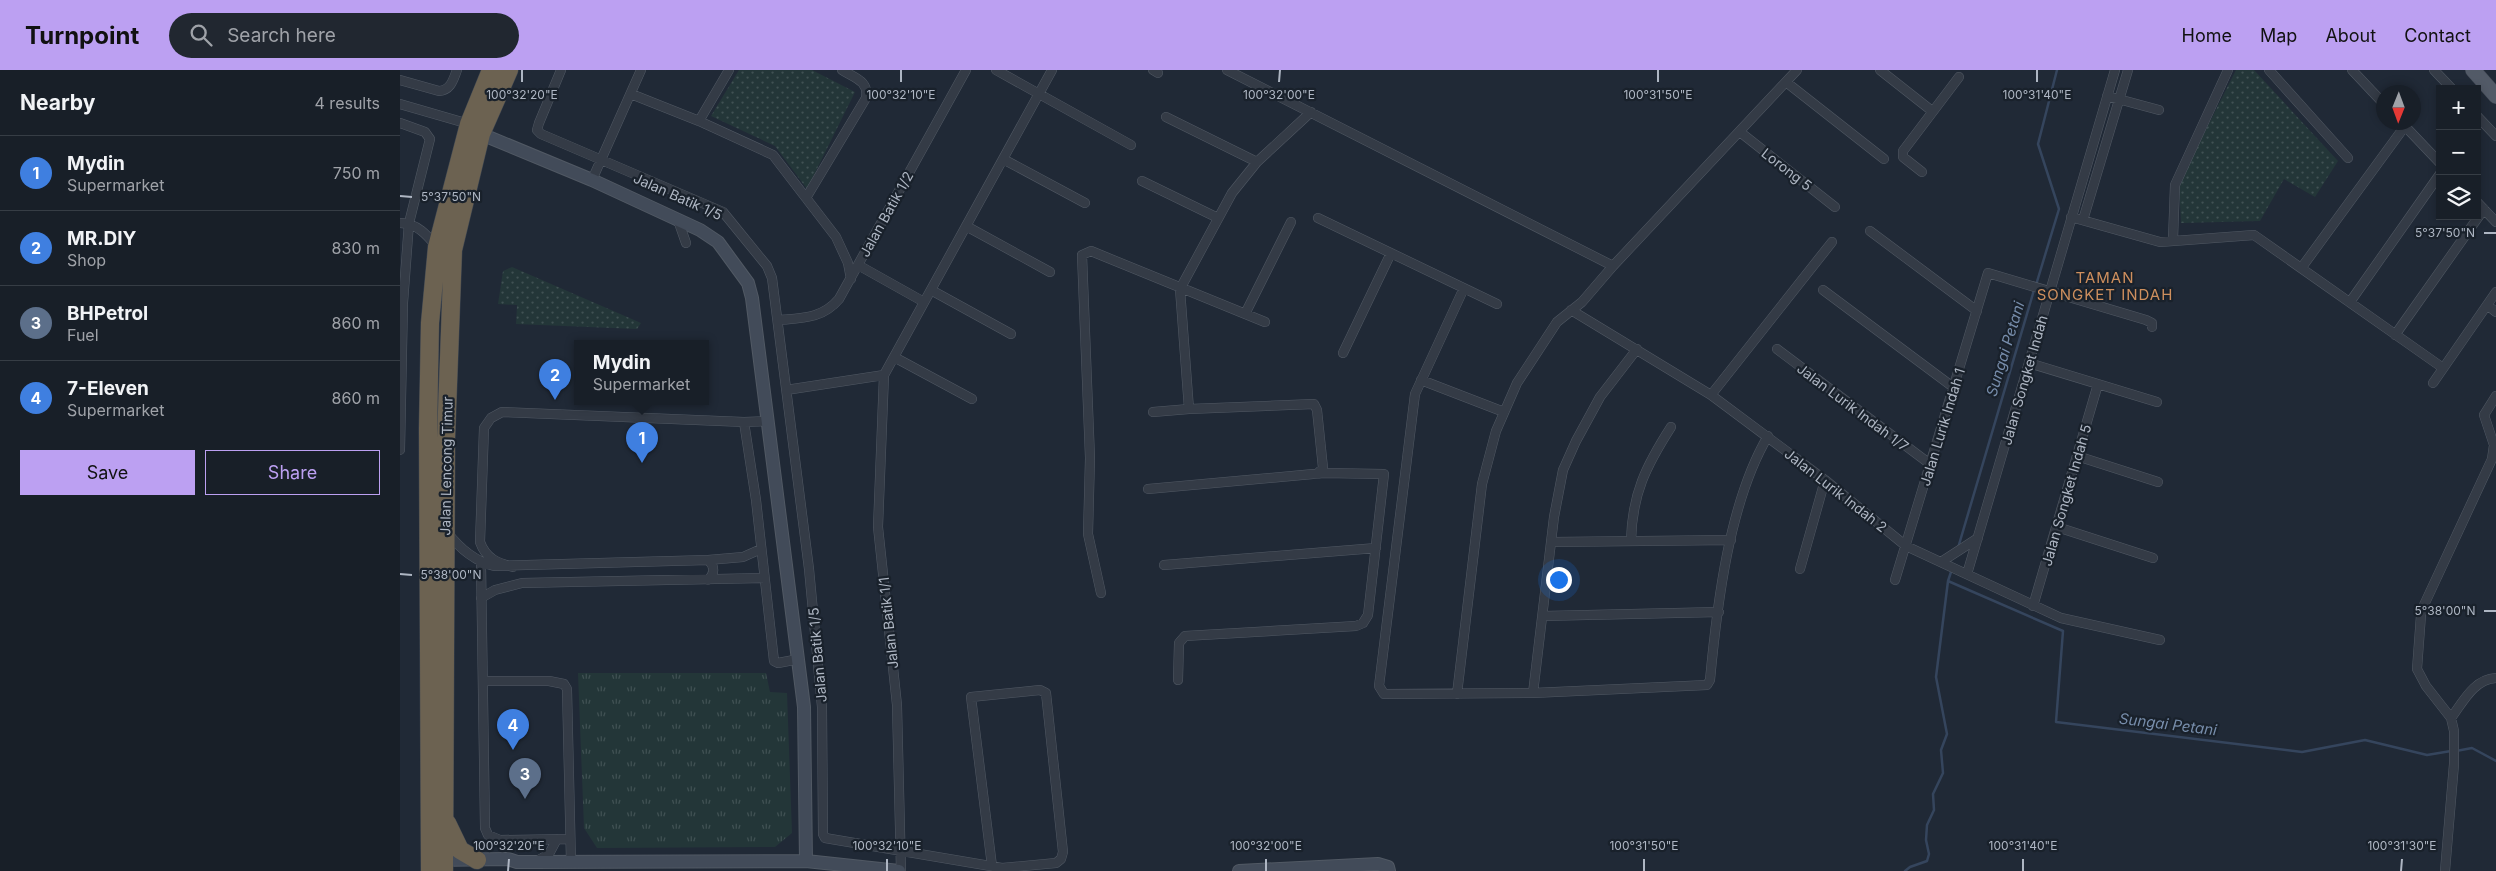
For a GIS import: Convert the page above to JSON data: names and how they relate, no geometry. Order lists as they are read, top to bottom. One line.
{"streets":{"highway":["Jalan Lencong Timur"],"street":["Lorong 5","Jalan Batik 1/5","Jalan Batik 1/2","Jalan Songket Indah","Jalan Lurik Indah 1/7","Jalan Lurik Indah 1","Jalan Lurik Indah 2","Jalan Songket Indah 5","Jalan Batik 1/1"]},"crossings":[["Jalan Batik 1/5","Jalan Batik 1/2"],["Jalan Batik 1/5","Jalan Batik 1/1"],["Jalan Songket Indah","Jalan Lurik Indah 1"],["Jalan Songket Indah","Jalan Lurik Indah 2"],["Jalan Lurik Indah 1/7","Jalan Lurik Indah 1"],["Jalan Lurik Indah 1","Jalan Lurik Indah 2"],["Jalan Lurik Indah 2","Jalan Songket Indah 5"]],"districts":["TAMAN SONGKET INDAH"],"water":["Sungai Petani"],"north":"bottom","page":{"header":"Turnpoint","search":"Search here","nav":["Home","Map","About","Contact"],"heading":["Nearby","4 results"],"map_buttons":["+","−"],"list":[{"mark":"1","name":"Mydin","note":"Supermarket","value":"750 m"},{"mark":"2","name":"MR.DIY","note":"Shop","value":"830 m"},{"mark":"3","name":"BHPetrol","note":"Fuel","value":"860 m"},{"mark":"4","name":"7-Eleven","note":"Supermarket","value":"860 m"}],"popup":["Mydin","Supermarket"],"pins":["2","1","4","3"],"buttons":["Save","Share"]},"coordinates":["100°32'20\"E","100°32'10\"E","100°32'00\"E","100°31'50\"E","100°31'40\"E","5°37'50\"N","5°38'00\"N","100°31'30\"E"]}
